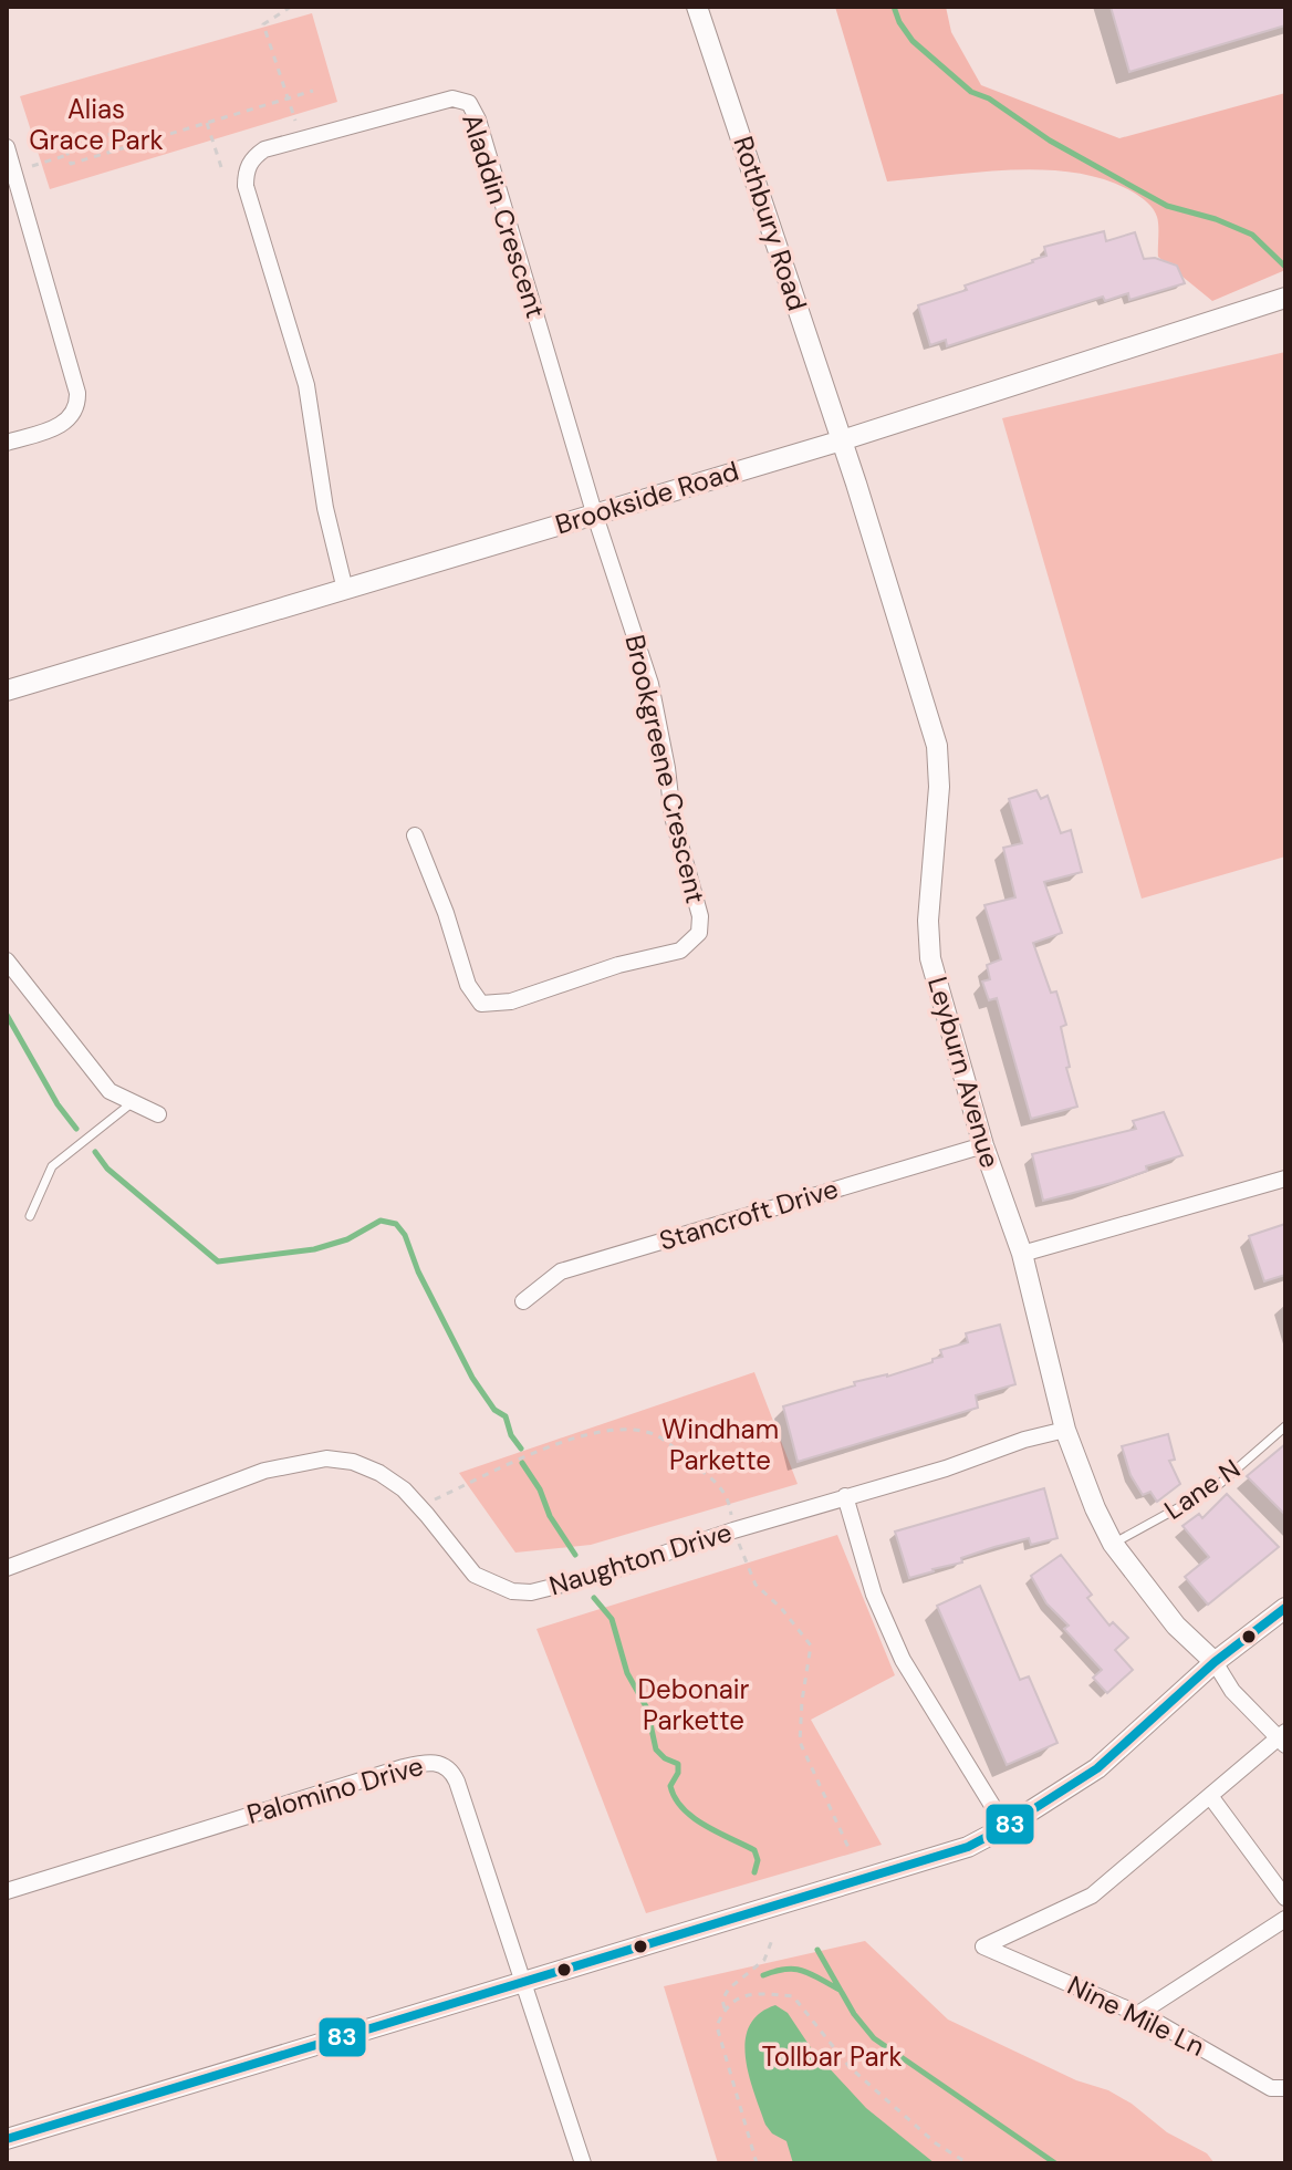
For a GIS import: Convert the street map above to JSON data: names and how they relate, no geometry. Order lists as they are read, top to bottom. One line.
{"streets":{"street":["Aladdin Crescent","Rothbury Road","Brookside Road","Brookgreene Crescent","Leyburn Avenue","Stancroft Drive","Naughton Drive","Palomino Drive","Nine Mile Ln"],"lane":["Lane N"]},"crossings":[["Aladdin Crescent","Brookside Road"],["Aladdin Crescent","Brookgreene Crescent"],["Rothbury Road","Brookside Road"],["Rothbury Road","Leyburn Avenue"],["Brookside Road","Brookgreene Crescent"],["Brookside Road","Leyburn Avenue"],["Leyburn Avenue","Stancroft Drive"],["Leyburn Avenue","Lane N"],["Leyburn Avenue","Naughton Drive"]],"parks":["Alias Grace Park","Windham Parkette","Debonair Parkette","Tollbar Park"],"lines":["transit line 83"]}
